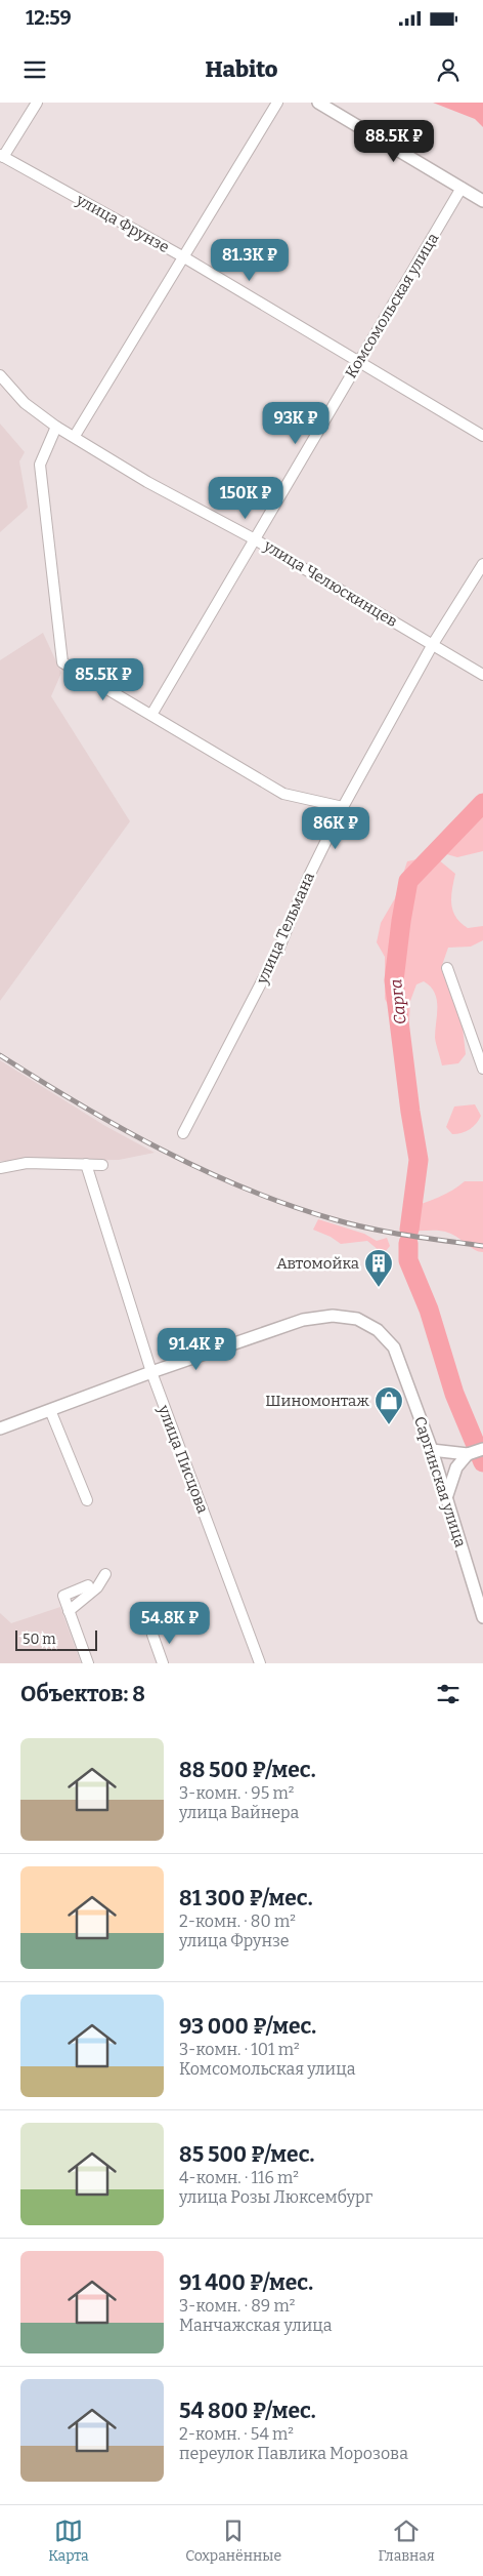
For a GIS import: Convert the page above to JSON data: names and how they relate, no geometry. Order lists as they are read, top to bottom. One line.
{"streets":{"street":["улица Фрунзе","Комсомольская улица","улица Челюскинцев","улица Тельмана","улица Писцова","Саргинская улица"]},"crossings":[["улица Фрунзе","Комсомольская улица"],["Комсомольская улица","улица Челюскинцев"],["улица Челюскинцев","улица Тельмана"],["улица Писцова","Саргинская улица"]],"water":["Сарга"],"places":{"building":["Автомойка"],"shop":["Шиномонтаж"]},"scale_bar":"50 m","page":{"status":"12:59","header":"Habito","price":["88.5K ₽","81.3K ₽","93K ₽","150K ₽","85.5K ₽","86K ₽","91.4K ₽","54.8K ₽"],"scale":"50 m","heading":"Объектов: 8","list":[{"name":"88 500 ₽/мес.","note":"3-комн. · 95 m² · улица Вайнера"},{"name":"81 300 ₽/мес.","note":"2-комн. · 80 m² · улица Фрунзе"},{"name":"93 000 ₽/мес.","note":"3-комн. · 101 m² · Комсомольская улица"},{"name":"85 500 ₽/мес.","note":"4-комн. · 116 m² · улица Розы Люксембург"},{"name":"91 400 ₽/мес.","note":"3-комн. · 89 m² · Манчажская улица"},{"name":"54 800 ₽/мес.","note":"2-комн. · 54 m² · переулок Павлика Морозова"}],"tabs":["Карта","Сохранённые","Главная"]}}
